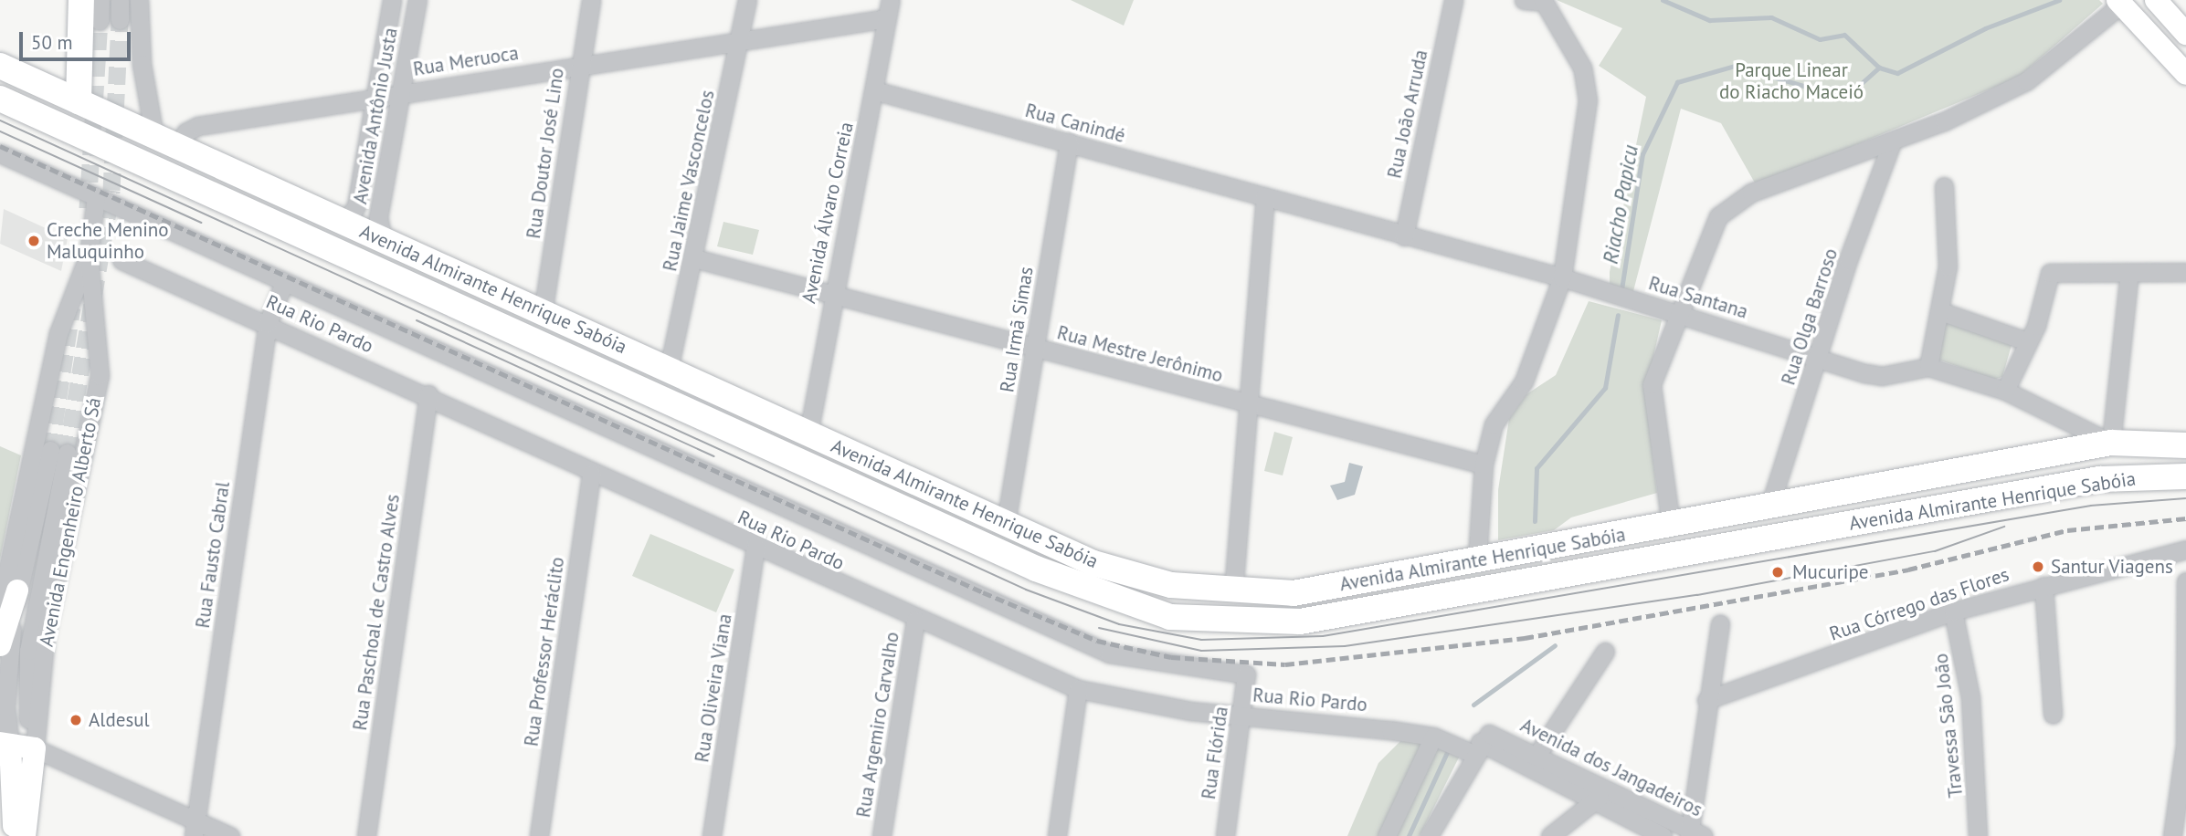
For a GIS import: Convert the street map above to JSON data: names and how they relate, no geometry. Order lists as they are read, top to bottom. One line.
{"streets":{"highway":["Avenida Almirante Henrique Sabóia"],"main road":["Avenida Engenheiro Alberto Sá"],"street":["Rua Meruoca","Rua João Arruda","Avenida Antônio Justa","Rua Canindé","Rua Doutor José Lino","Rua Jaime Vasconcelos","Avenida Álvaro Correia","Rua Santana","Rua Olga Barroso","Rua Rio Pardo","Rua Irmã Simas","Rua Mestre Jerônimo","Rua Fausto Cabral","Rua Córrego das Flores","Rua Paschoal de Castro Alves","Rua Professor Heráclito","Rua Oliveira Viana","Rua Argemiro Carvalho","Travessa São João","Rua Flórida","Avenida dos Jangadeiros"]},"crossings":[["Rua Meruoca","Avenida Antônio Justa"],["Rua Meruoca","Rua Doutor José Lino"],["Rua Meruoca","Rua Jaime Vasconcelos"],["Rua Meruoca","Avenida Álvaro Correia"],["Rua Meruoca","Avenida Almirante Henrique Sabóia"],["Rua João Arruda","Rua Santana"],["Avenida Antônio Justa","Avenida Almirante Henrique Sabóia"],["Rua Canindé","Avenida Álvaro Correia"],["Rua Canindé","Rua Santana"],["Rua Canindé","Rua Irmã Simas"],["Rua Doutor José Lino","Avenida Almirante Henrique Sabóia"],["Rua Jaime Vasconcelos","Avenida Almirante Henrique Sabóia"],["Rua Jaime Vasconcelos","Rua Mestre Jerônimo"],["Avenida Álvaro Correia","Avenida Almirante Henrique Sabóia"],["Avenida Álvaro Correia","Rua Mestre Jerônimo"],["Avenida Almirante Henrique Sabóia","Rua Santana"],["Avenida Almirante Henrique Sabóia","Rua Olga Barroso"],["Avenida Almirante Henrique Sabóia","Rua Irmã Simas"],["Rua Santana","Rua Olga Barroso"],["Rua Rio Pardo","Rua Fausto Cabral"],["Rua Rio Pardo","Rua Paschoal de Castro Alves"],["Rua Rio Pardo","Rua Professor Heráclito"],["Rua Rio Pardo","Rua Oliveira Viana"],["Rua Rio Pardo","Rua Argemiro Carvalho"],["Rua Rio Pardo","Rua Flórida"],["Rua Rio Pardo","Avenida dos Jangadeiros"],["Rua Irmã Simas","Rua Mestre Jerônimo"],["Rua Fausto Cabral","Rua Flórida"],["Rua Córrego das Flores","Travessa São João"]],"water":["Riacho Papicu"],"parks":["Parque Linear do Riacho Maceió"],"places":["Creche Menino Maluquinho","Santur Viagens","Mucuripe","Aldesul"],"scale_bar":"50 m"}
